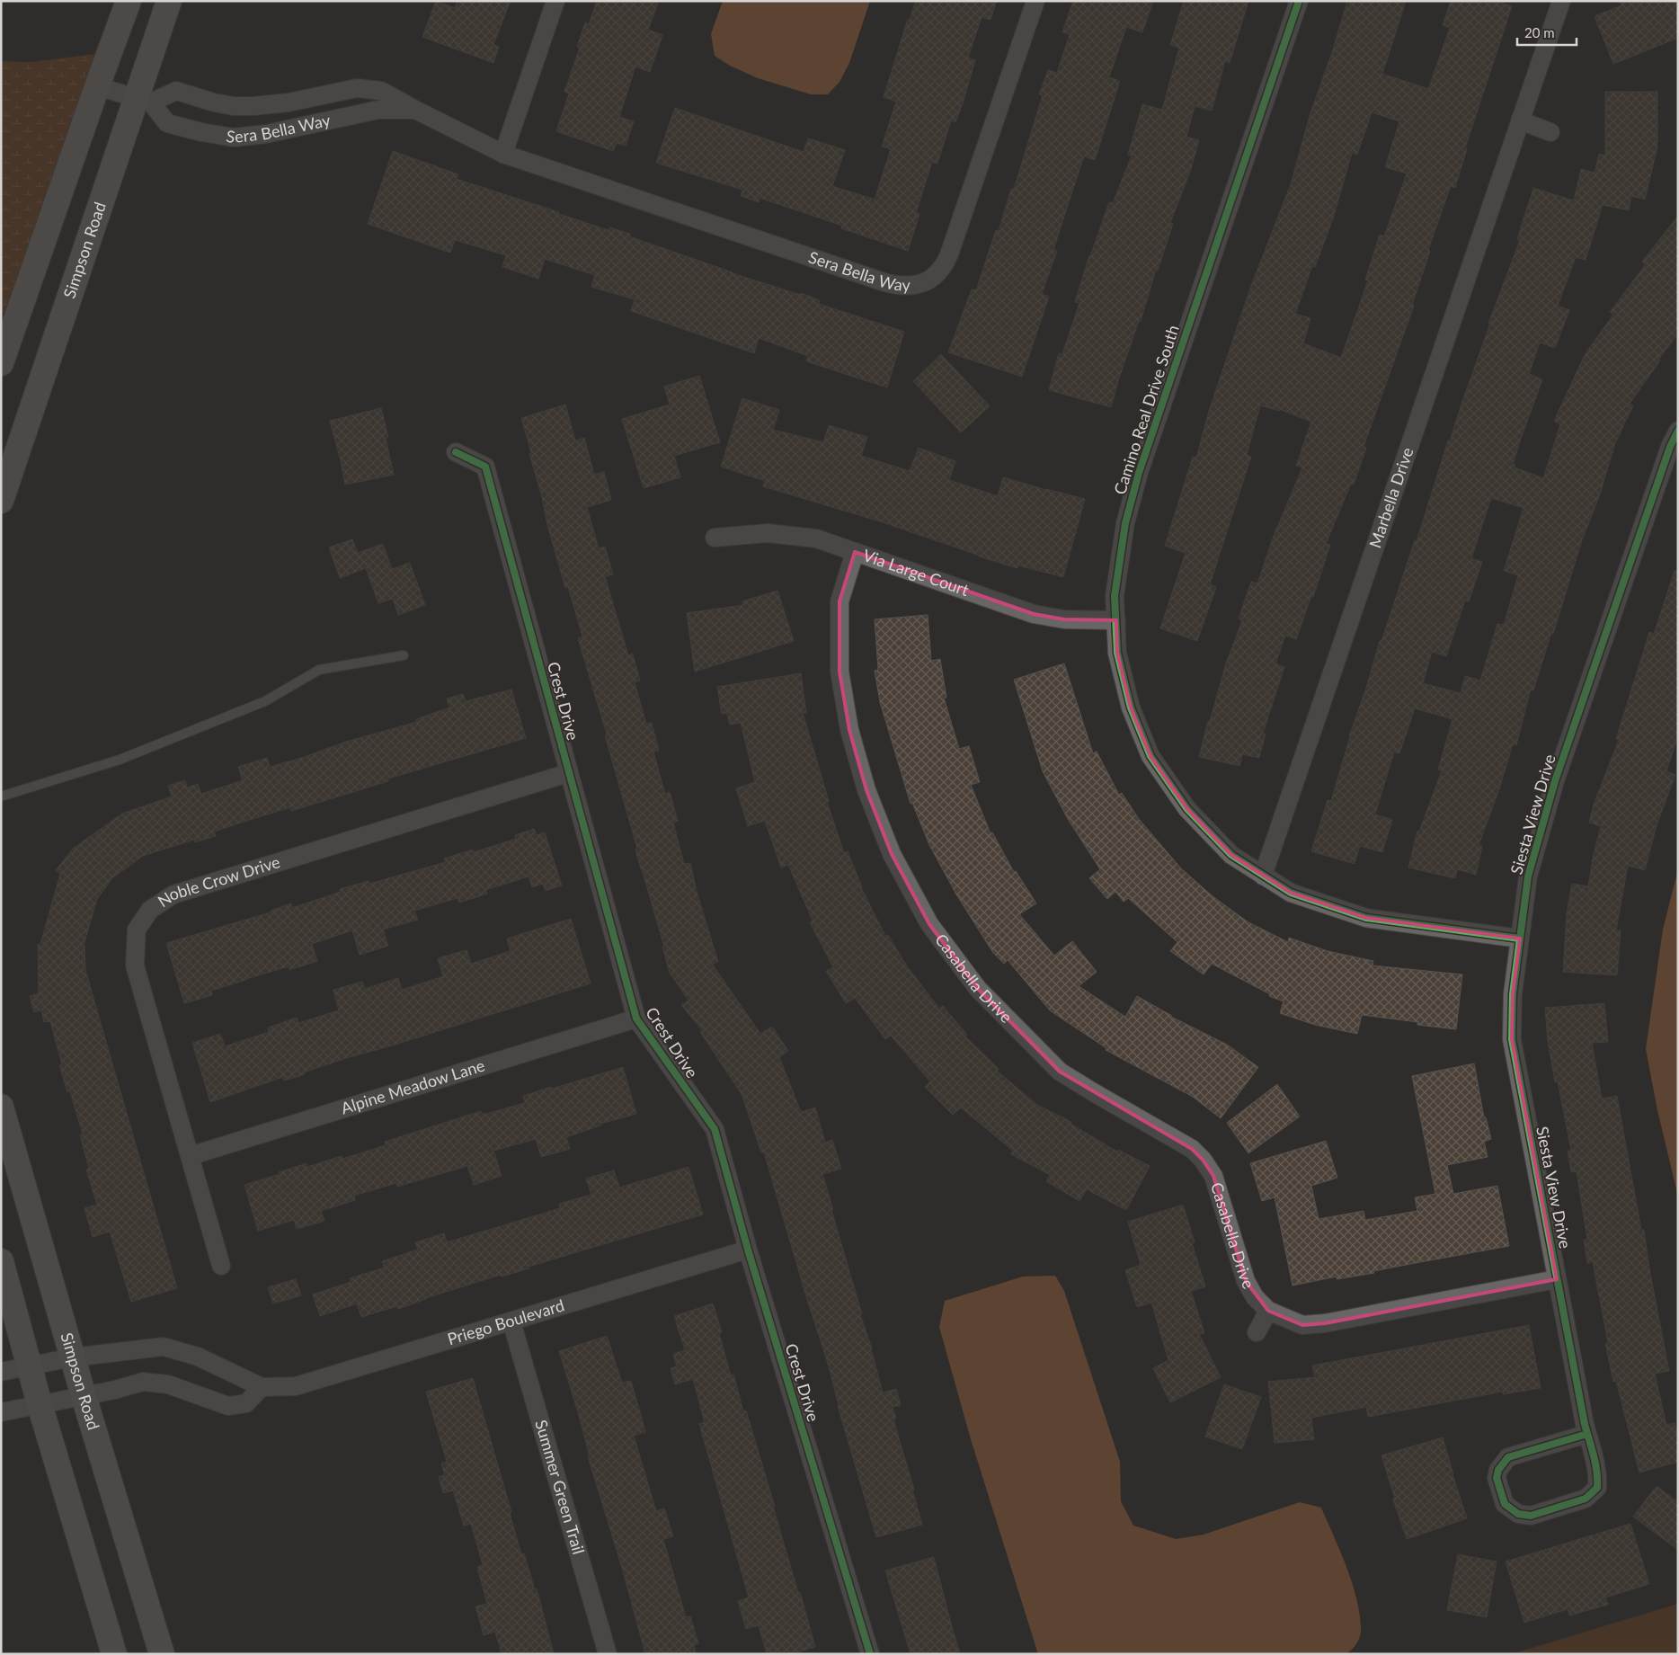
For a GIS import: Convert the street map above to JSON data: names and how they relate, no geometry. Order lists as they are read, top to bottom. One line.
{"streets":{"main road":["Simpson Road"],"street":["Sera Bella Way","Camino Real Drive South","Marbella Drive","Via Large Court","Crest Drive","Siesta View Drive","Noble Crow Drive","Casabella Drive","Alpine Meadow Lane","Priego Boulevard","Summer Green Trail"]},"crossings":[["Sera Bella Way","Simpson Road"],["Simpson Road","Priego Boulevard"],["Camino Real Drive South","Marbella Drive"],["Camino Real Drive South","Via Large Court"],["Camino Real Drive South","Siesta View Drive"],["Via Large Court","Casabella Drive"],["Crest Drive","Noble Crow Drive"],["Crest Drive","Alpine Meadow Lane"],["Crest Drive","Priego Boulevard"],["Siesta View Drive","Casabella Drive"],["Noble Crow Drive","Alpine Meadow Lane"],["Priego Boulevard","Summer Green Trail"]],"scale_bar":"20 m"}
